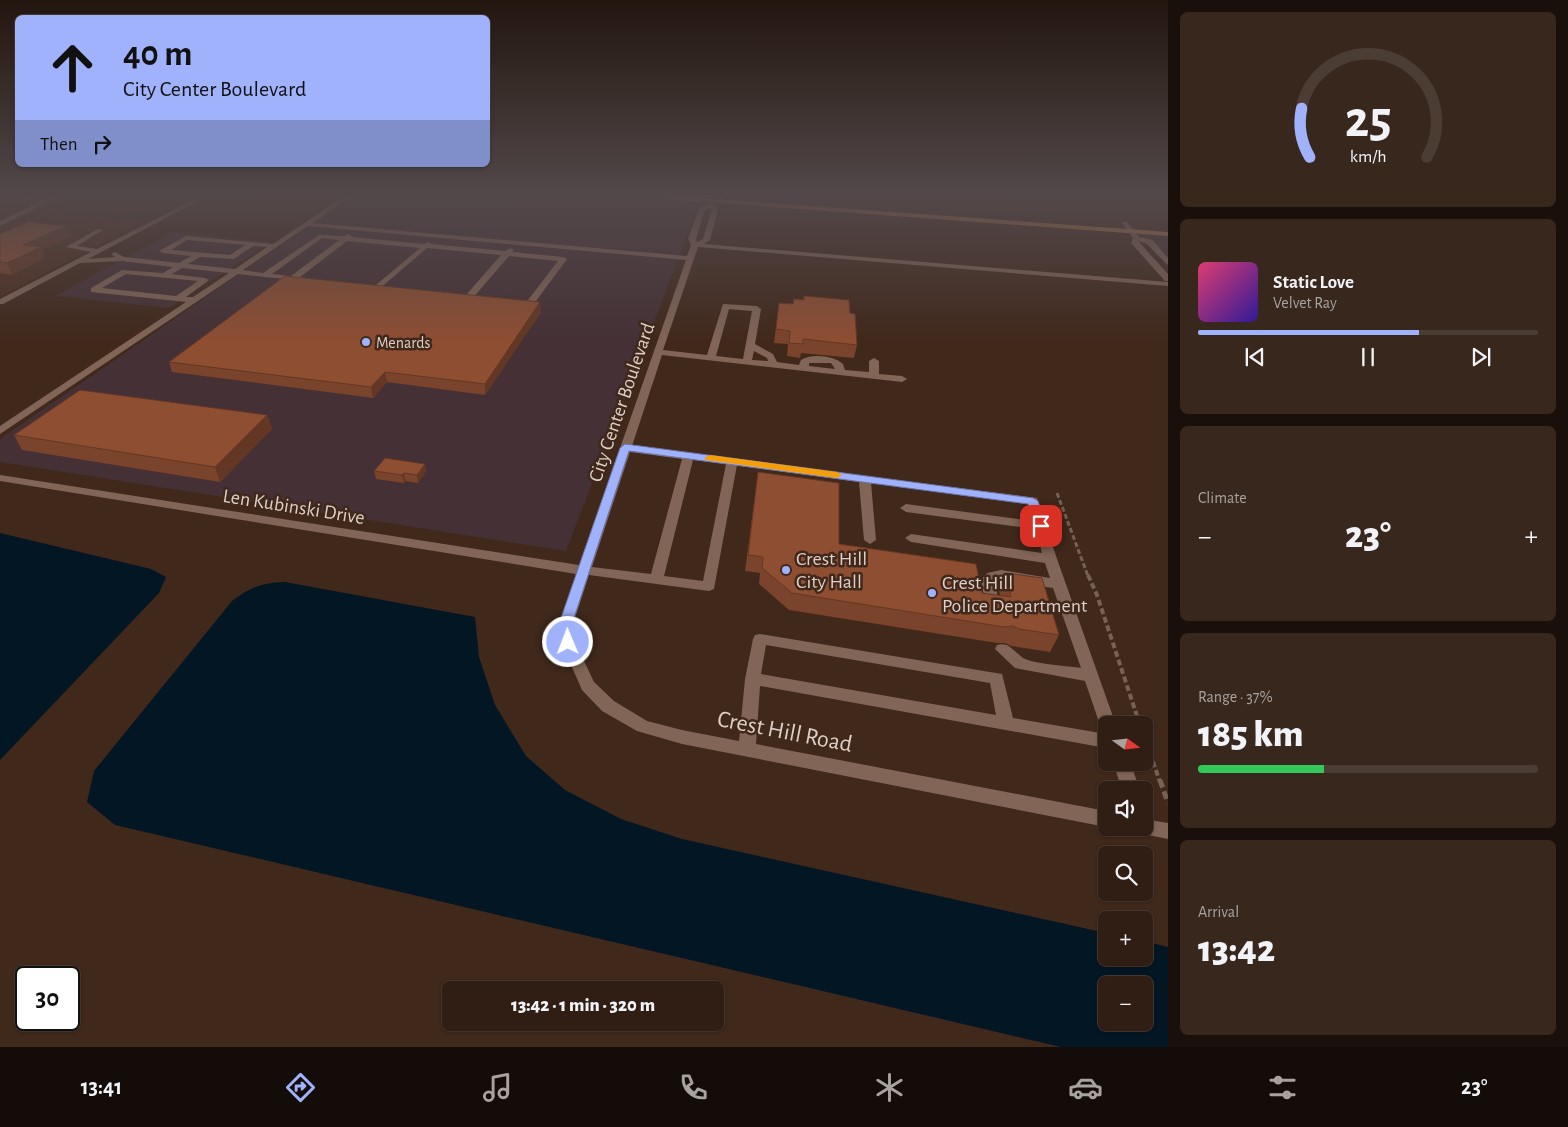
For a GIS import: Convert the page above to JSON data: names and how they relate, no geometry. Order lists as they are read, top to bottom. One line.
{"streets":{"street":["City Center Boulevard","Len Kubinski Drive","Crest Hill Road"]},"crossings":[["City Center Boulevard","Len Kubinski Drive"],["City Center Boulevard","Crest Hill Road"],["Len Kubinski Drive","Crest Hill Road"]],"places":["Menards","Crest Hill City Hall","Crest Hill Police Department"],"north":"right","page":{"turn":["40 m","City Center Boulevard"],"then":"Then","song":["Static Love","Velvet Ray"],"tile":["Climate",["Range · 37%","185 km"],["Arrival","13:42"]],"heat":["−","23°","+"],"map_buttons":["+","−"],"limit":"30","trip":"13:42 · 1 min · 320 m","tabs":["13:41","23°"],"gauge":["25","km/h"]}}
